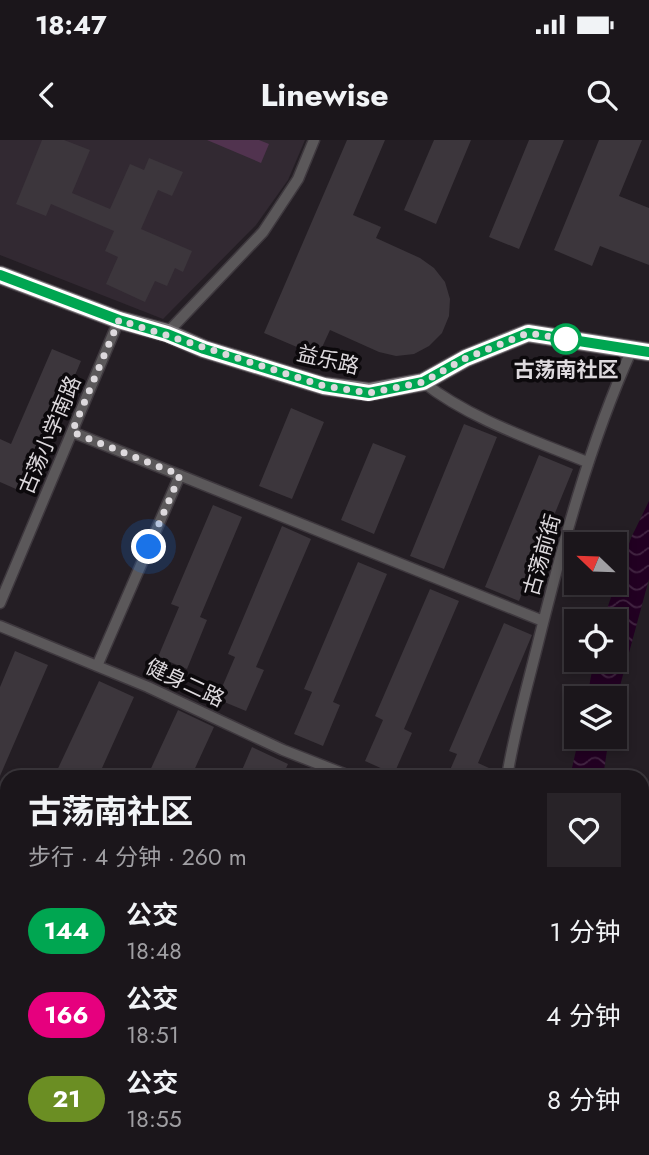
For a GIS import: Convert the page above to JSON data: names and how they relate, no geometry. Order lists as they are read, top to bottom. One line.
{"streets":{"street":["益乐路"],"lane":["古荡小学南路","古荡前街","健身二路"]},"crossings":[["益乐路","古荡小学南路"],["益乐路","古荡前街"]],"places":["古荡南社区"],"lines":["bus line 144"],"north":"top left","page":{"status":"18:47","header":"Linewise","heading":["古荡南社区","步行 · 4 分钟 · 260 m"],"list":[{"mark":"144","name":"公交","note":"18:48","value":"1 分钟"},{"mark":"166","name":"公交","note":"18:51","value":"4 分钟"},{"mark":"21","name":"公交","note":"18:55","value":"8 分钟"}]}}
